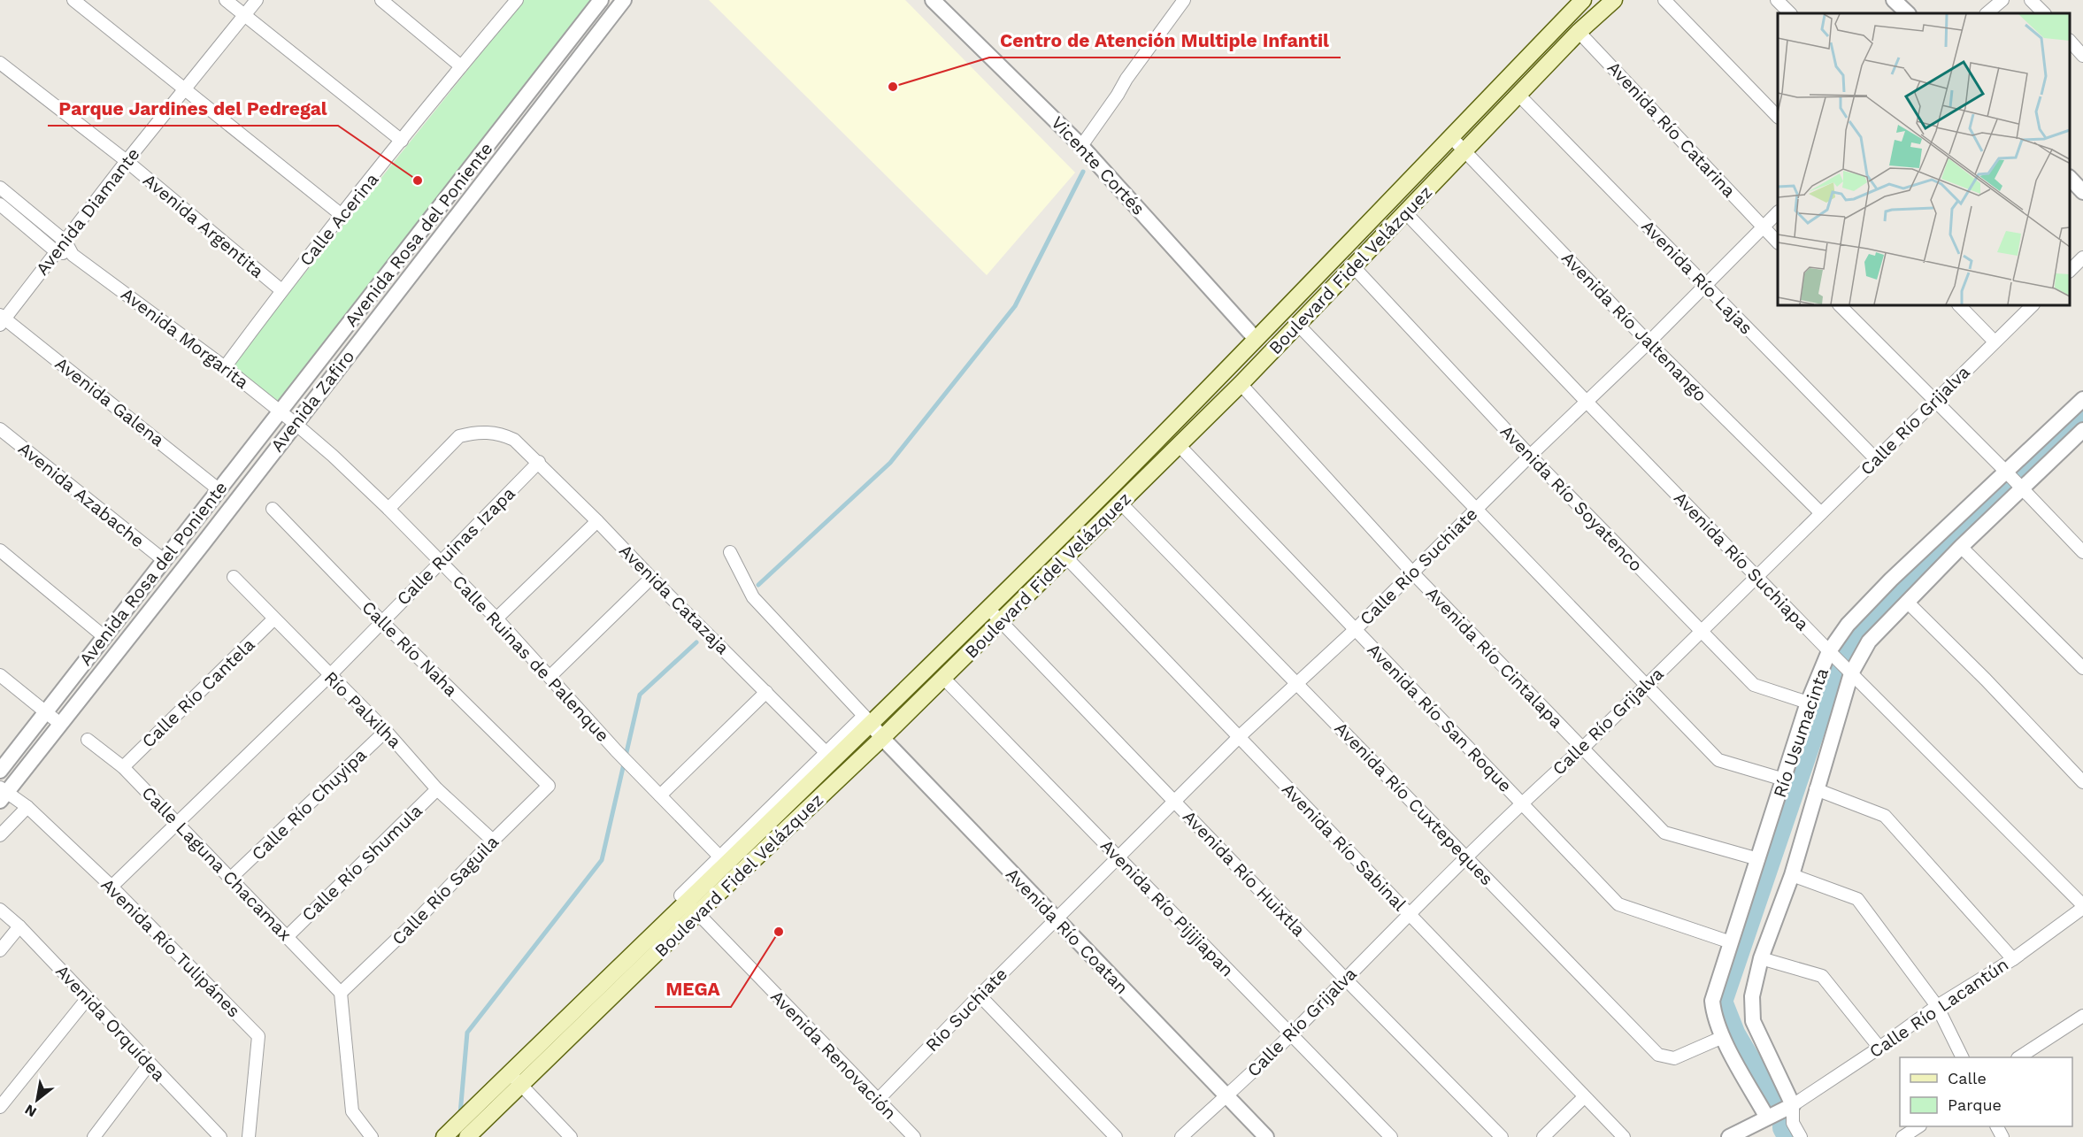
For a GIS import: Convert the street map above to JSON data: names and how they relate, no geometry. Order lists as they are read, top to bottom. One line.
{"streets":{"main road":["Boulevard Fidel Velázquez"],"street":["Avenida Río Catarina","Vicente Cortés","Avenida Diamante","Calle Acerina","Avenida Argentita","Avenida Rosa del Poniente","Avenida Río Lajas","Avenida Río Jaltenango","Avenida Morgarita","Avenida Zafiro","Avenida Galena","Calle Río Grijalva","Avenida Azabache","Avenida Río Soyatenco","Calle Ruinas Izapa","Avenida Río Suchiapa","Calle Río Suchiate","Avenida Catazaja","Calle Río Naha","Avenida Río Cintalapa","Calle Ruinas de Palenque","Calle Río Cantela","Río Palxilha","Avenida Río San Roque","Río Usumacinta","Avenida Río Cuxtepeques","Calle Río Chuyipa","Avenida Río Sabinal","Calle Río Shumula","Calle Laguna Chacamax","Avenida Río Huixtla","Calle Río Saguila","Avenida Río Pijijiapan","Avenida Río Coatan","Avenida Río Tulipánes","Calle Río Lacantún","Río Suchiate","Avenida Orquídea","Avenida Renovación"]},"crossings":[["Avenida Río Catarina","Boulevard Fidel Velázquez"],["Avenida Río Catarina","Calle Río Suchiate"],["Vicente Cortés","Boulevard Fidel Velázquez"],["Avenida Diamante","Avenida Argentita"],["Avenida Diamante","Avenida Morgarita"],["Avenida Diamante","Avenida Galena"],["Calle Acerina","Avenida Argentita"],["Calle Acerina","Avenida Morgarita"],["Avenida Rosa del Poniente","Avenida Morgarita"],["Avenida Rosa del Poniente","Avenida Galena"],["Avenida Rosa del Poniente","Avenida Azabache"],["Boulevard Fidel Velázquez","Avenida Río Lajas"],["Boulevard Fidel Velázquez","Avenida Río Jaltenango"],["Boulevard Fidel Velázquez","Avenida Río Soyatenco"],["Boulevard Fidel Velázquez","Avenida Río Suchiapa"],["Boulevard Fidel Velázquez","Avenida Catazaja"],["Boulevard Fidel Velázquez","Avenida Río Cintalapa"],["Boulevard Fidel Velázquez","Calle Ruinas de Palenque"],["Boulevard Fidel Velázquez","Avenida Río San Roque"],["Boulevard Fidel Velázquez","Avenida Río Cuxtepeques"],["Boulevard Fidel Velázquez","Avenida Río Sabinal"],["Boulevard Fidel Velázquez","Avenida Río Huixtla"],["Boulevard Fidel Velázquez","Avenida Río Pijijiapan"],["Boulevard Fidel Velázquez","Avenida Río Coatan"],["Boulevard Fidel Velázquez","Avenida Renovación"],["Avenida Río Lajas","Calle Río Grijalva"],["Avenida Río Lajas","Calle Río Suchiate"],["Avenida Río Jaltenango","Calle Río Grijalva"],["Avenida Río Jaltenango","Calle Río Suchiate"],["Avenida Morgarita","Avenida Zafiro"],["Avenida Morgarita","Calle Ruinas de Palenque"],["Avenida Zafiro","Avenida Río Tulipánes"],["Calle Río Grijalva","Avenida Río Soyatenco"],["Calle Río Grijalva","Avenida Río Suchiapa"],["Calle Río Grijalva","Avenida Río Cintalapa"],["Calle Río Grijalva","Avenida Río San Roque"],["Calle Río Grijalva","Avenida Río Cuxtepeques"],["Calle Río Grijalva","Avenida Río Sabinal"],["Calle Río Grijalva","Avenida Río Huixtla"],["Calle Río Grijalva","Avenida Río Pijijiapan"],["Calle Río Grijalva","Avenida Río Coatan"],["Avenida Río Soyatenco","Calle Río Suchiate"],["Avenida Río Soyatenco","Río Usumacinta"],["Calle Ruinas Izapa","Avenida Catazaja"],["Calle Ruinas Izapa","Calle Río Naha"],["Calle Ruinas Izapa","Calle Ruinas de Palenque"],["Calle Ruinas Izapa","Río Palxilha"],["Calle Ruinas Izapa","Calle Laguna Chacamax"],["Calle Ruinas Izapa","Avenida Río Tulipánes"],["Avenida Río Suchiapa","Calle Río Suchiate"],["Avenida Río Suchiapa","Río Usumacinta"],["Avenida Río Suchiapa","Calle Río Lacantún"],["Calle Río Suchiate","Avenida Río Cintalapa"],["Calle Río Suchiate","Avenida Río San Roque"],["Calle Río Suchiate","Avenida Río Cuxtepeques"],["Calle Río Suchiate","Avenida Río Sabinal"],["Calle Río Suchiate","Avenida Río Huixtla"],["Calle Río Suchiate","Avenida Río Pijijiapan"],["Calle Río Suchiate","Avenida Río Coatan"],["Calle Río Suchiate","Río Suchiate"],["Avenida Catazaja","Calle Ruinas de Palenque"],["Calle Río Naha","Calle Río Saguila"],["Avenida Río Cintalapa","Río Usumacinta"],["Calle Río Cantela","Río Palxilha"],["Calle Río Cantela","Calle Laguna Chacamax"],["Río Palxilha","Calle Río Chuyipa"],["Río Palxilha","Calle Río Shumula"],["Río Palxilha","Calle Río Saguila"],["Avenida Río San Roque","Río Usumacinta"],["Río Usumacinta","Avenida Río Cuxtepeques"],["Río Usumacinta","Calle Río Lacantún"],["Calle Río Chuyipa","Calle Laguna Chacamax"],["Calle Río Shumula","Calle Laguna Chacamax"],["Calle Laguna Chacamax","Calle Río Saguila"],["Avenida Río Coatan","Río Suchiate"],["Río Suchiate","Avenida Renovación"]],"places":["Centro de Atención Multiple Infantil","Parque Jardines del Pedregal","MEGA"],"legend":["Calle","Parque"],"north":"bottom left"}
